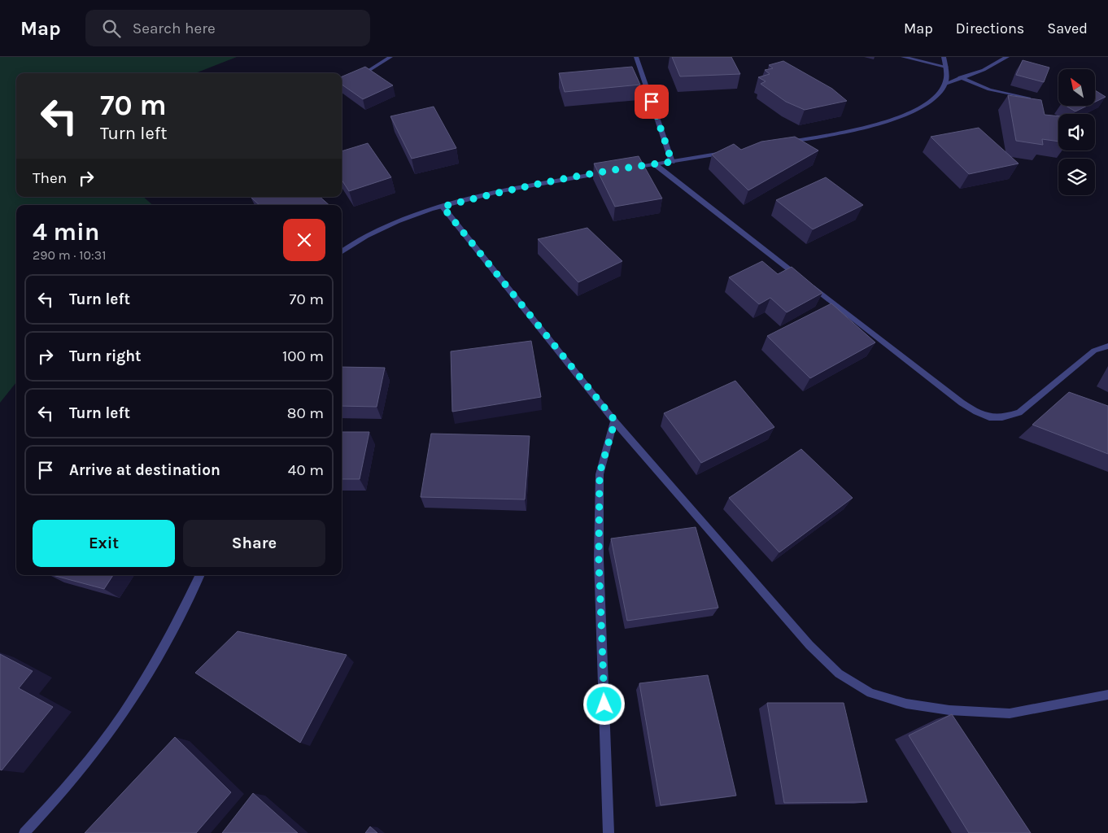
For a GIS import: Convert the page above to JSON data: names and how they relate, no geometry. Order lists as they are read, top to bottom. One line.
{"north":"top left","page":{"header":"Map","search":"Search here","nav":["Map","Directions","Saved"],"turn":["70 m","Turn left"],"then":"Then","heading":["4 min","290 m · 10:31"],"list":[{"name":"Turn left","value":"70 m"},{"name":"Turn right","value":"100 m"},{"name":"Turn left","value":"80 m"},{"name":"Arrive at destination","value":"40 m"}],"buttons":["Exit","Share"]}}
